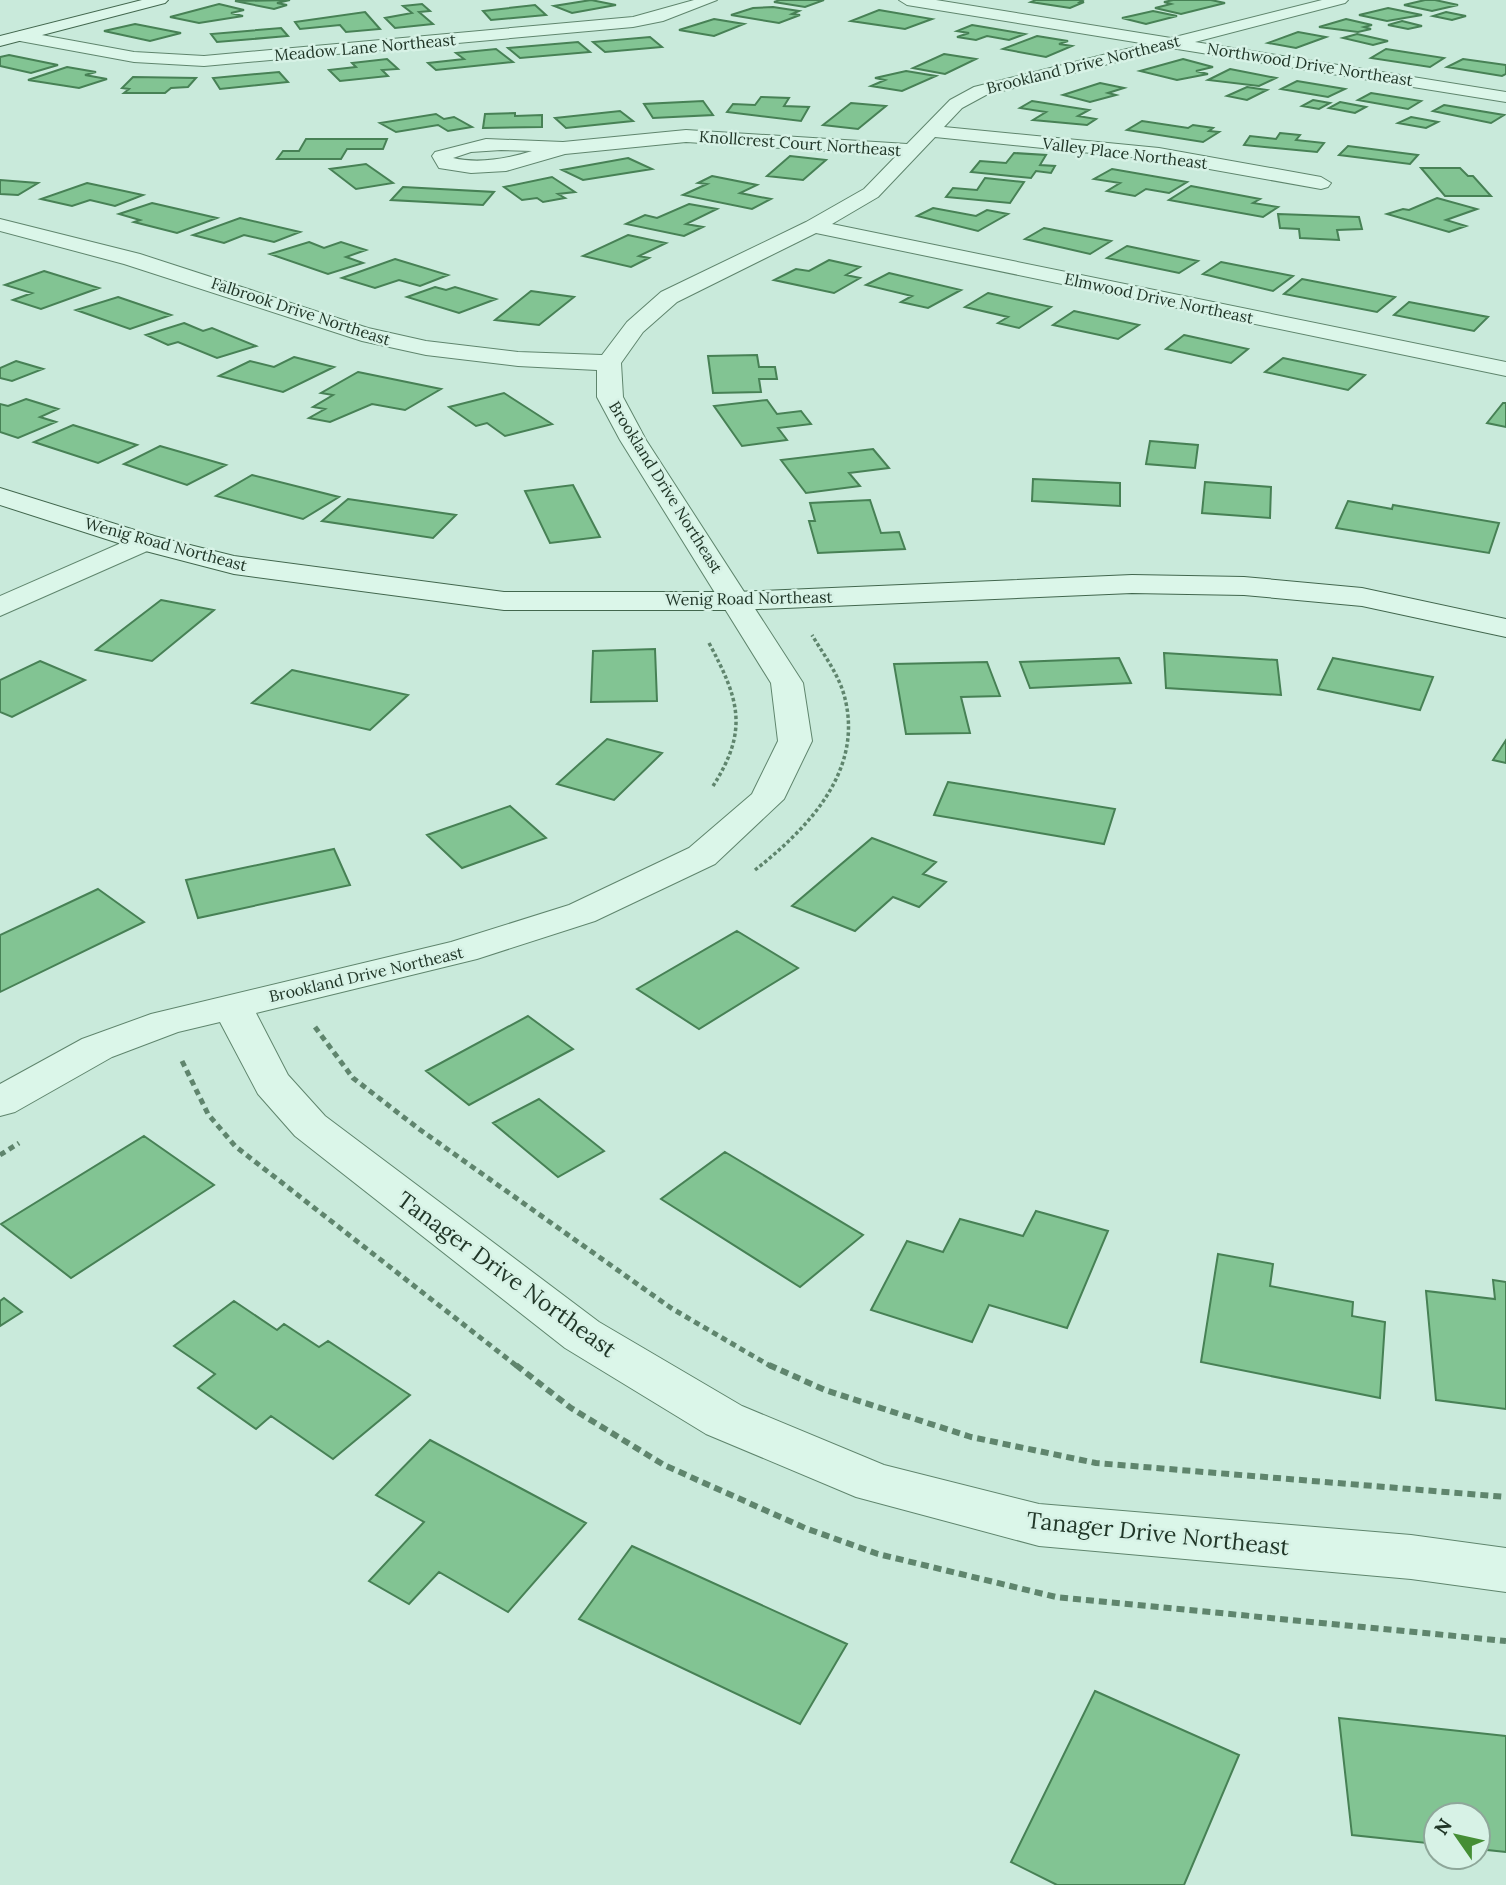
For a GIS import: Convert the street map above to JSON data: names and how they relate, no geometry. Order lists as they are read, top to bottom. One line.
{"streets":{"street":["Meadow Lane Northeast","Brookland Drive Northeast","Northwood Drive Northeast","Knollcrest Court Northeast","Valley Place Northeast","Elmwood Drive Northeast","Falbrook Drive Northeast","Wenig Road Northeast","Tanager Drive Northeast"]},"crossings":[["Brookland Drive Northeast","Northwood Drive Northeast"],["Brookland Drive Northeast","Knollcrest Court Northeast"],["Brookland Drive Northeast","Valley Place Northeast"],["Brookland Drive Northeast","Elmwood Drive Northeast"],["Brookland Drive Northeast","Falbrook Drive Northeast"],["Brookland Drive Northeast","Wenig Road Northeast"],["Brookland Drive Northeast","Tanager Drive Northeast"],["Knollcrest Court Northeast","Valley Place Northeast"]],"north":"top left"}
